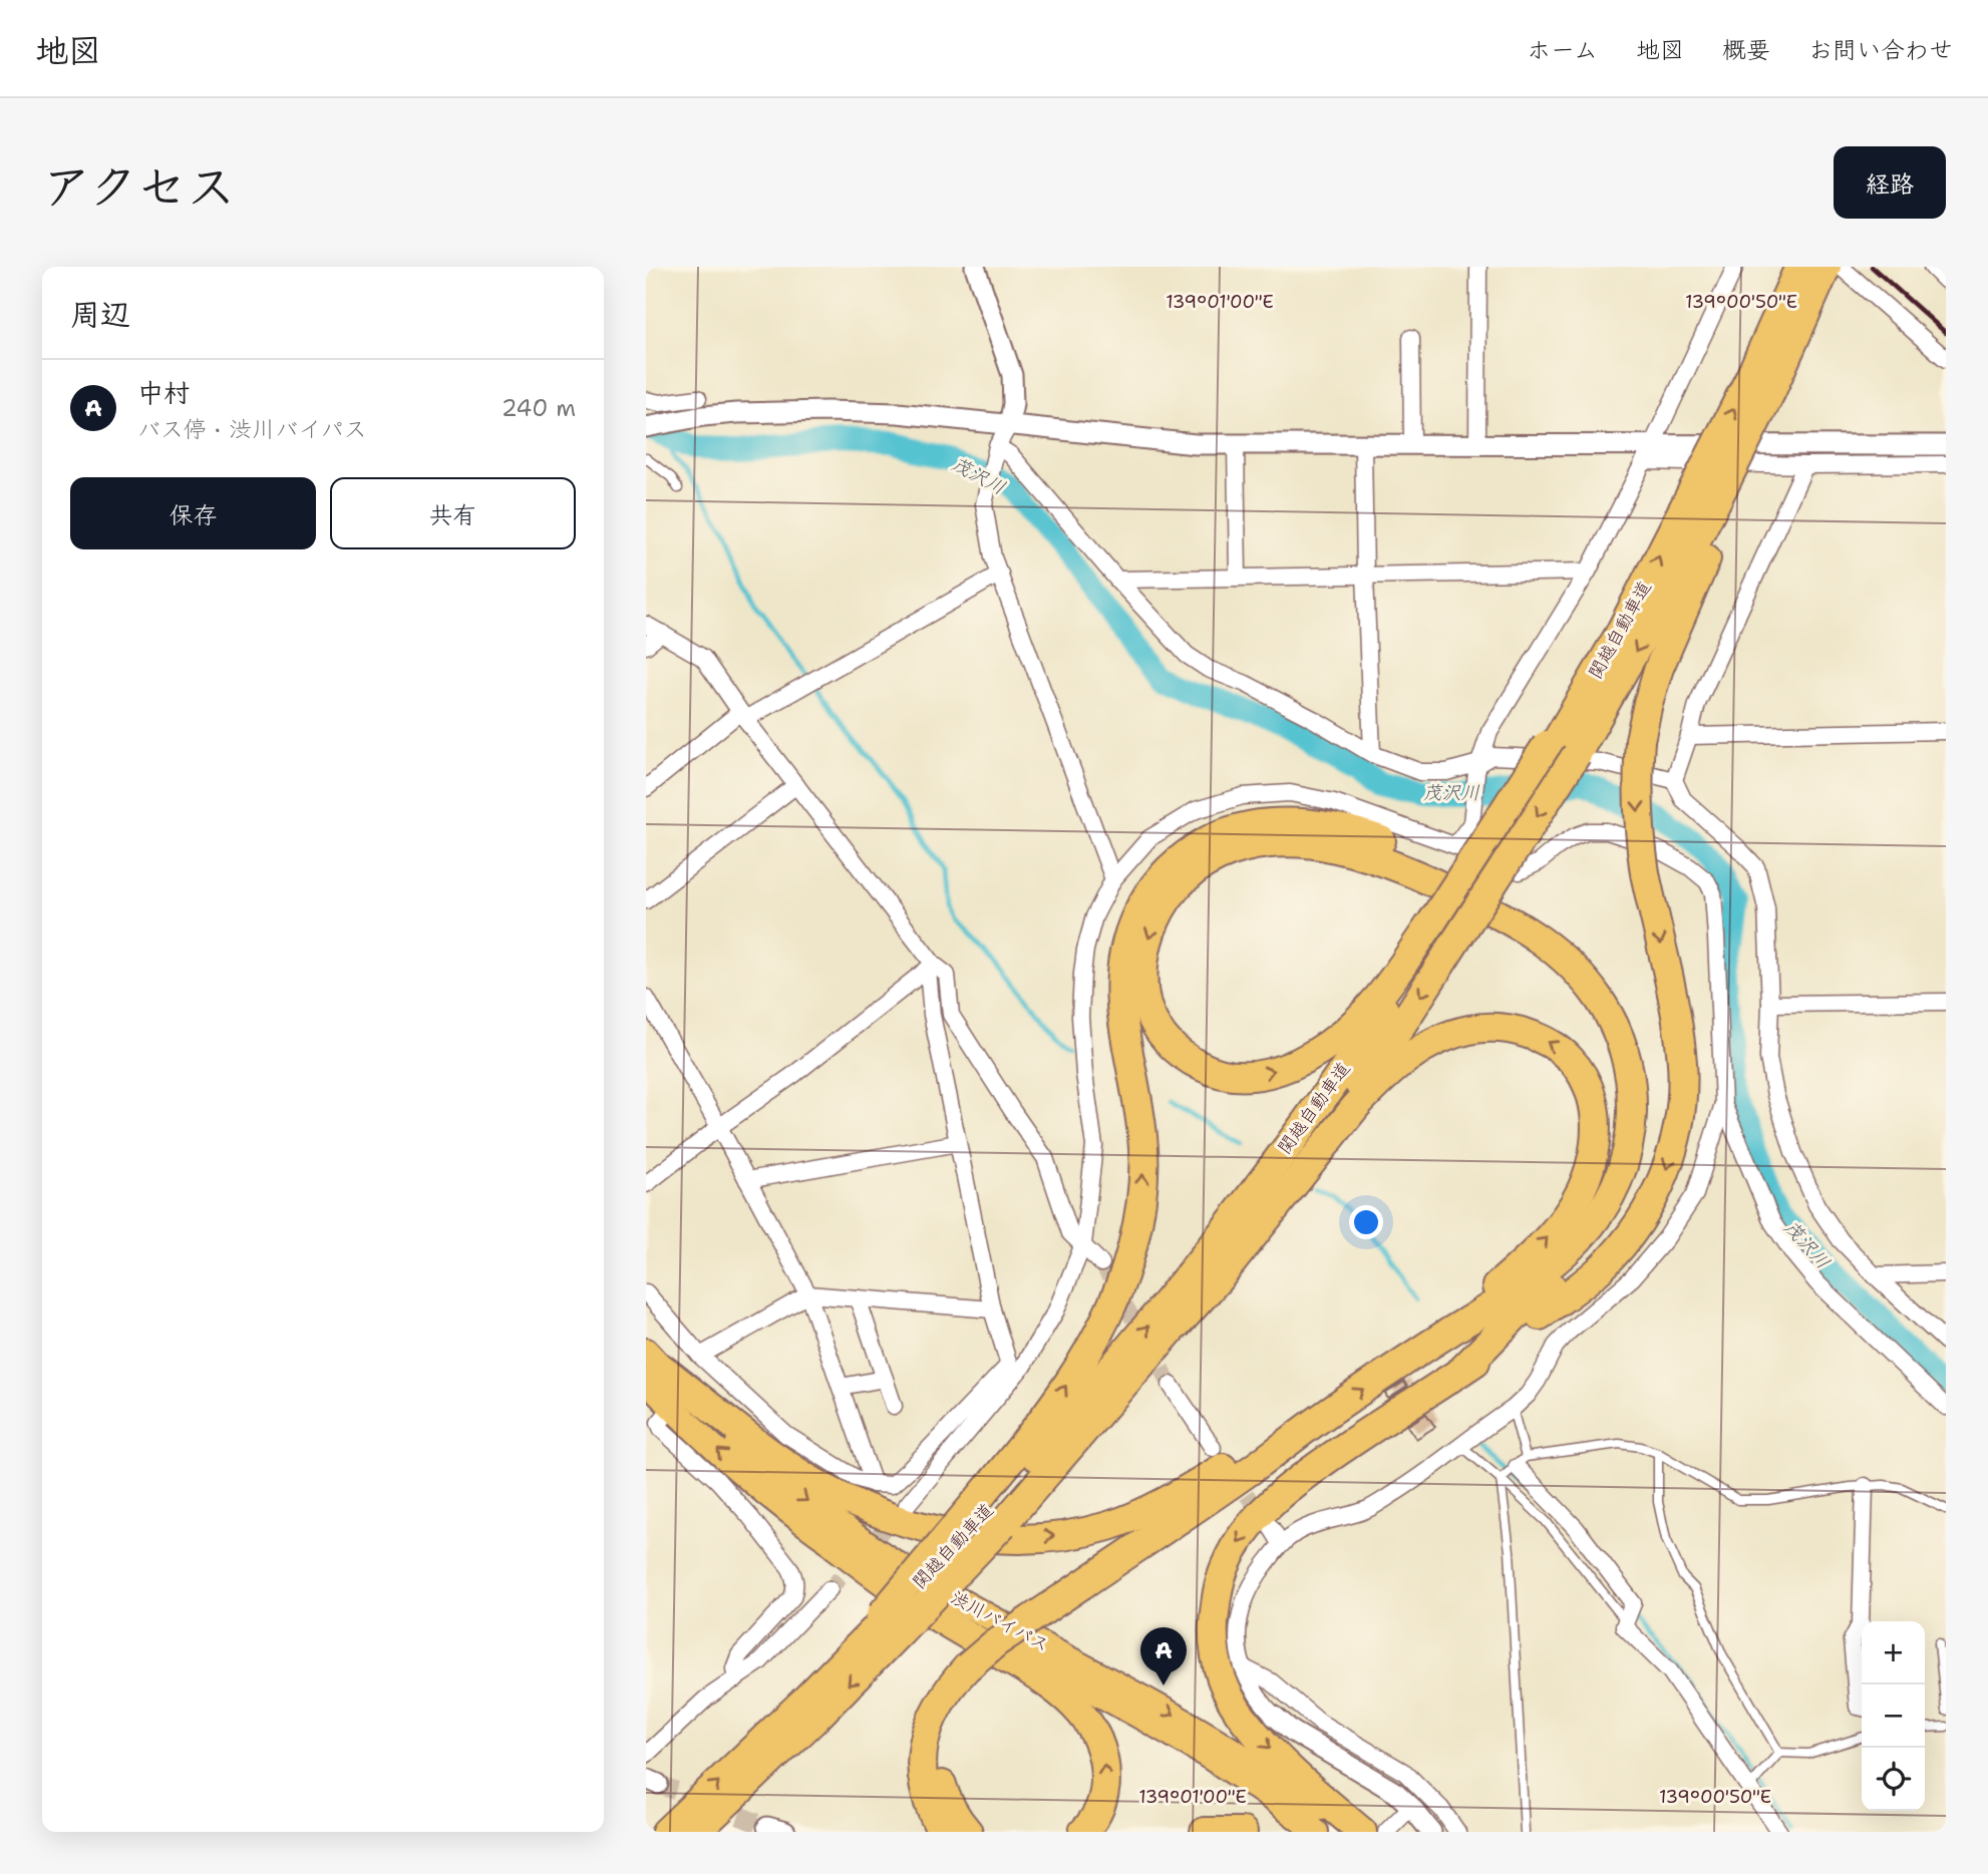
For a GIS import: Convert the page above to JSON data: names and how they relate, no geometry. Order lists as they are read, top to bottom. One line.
{"streets":{"highway":["関越自動車道","渋川バイパス"]},"water":["茂沢川"],"page":{"header":"地図","nav":["ホーム","地図","概要","お問い合わせ"],"title":"アクセス","buttons":["経路",["保存","共有"]],"heading":"周辺","list":[{"mark":"A","name":"中村","note":"バス停 · 渋川バイパス","value":"240 m"}],"map_buttons":["+","−"],"pins":"A"},"coordinates":["139°01'00\"E","139°00'50\"E"]}
